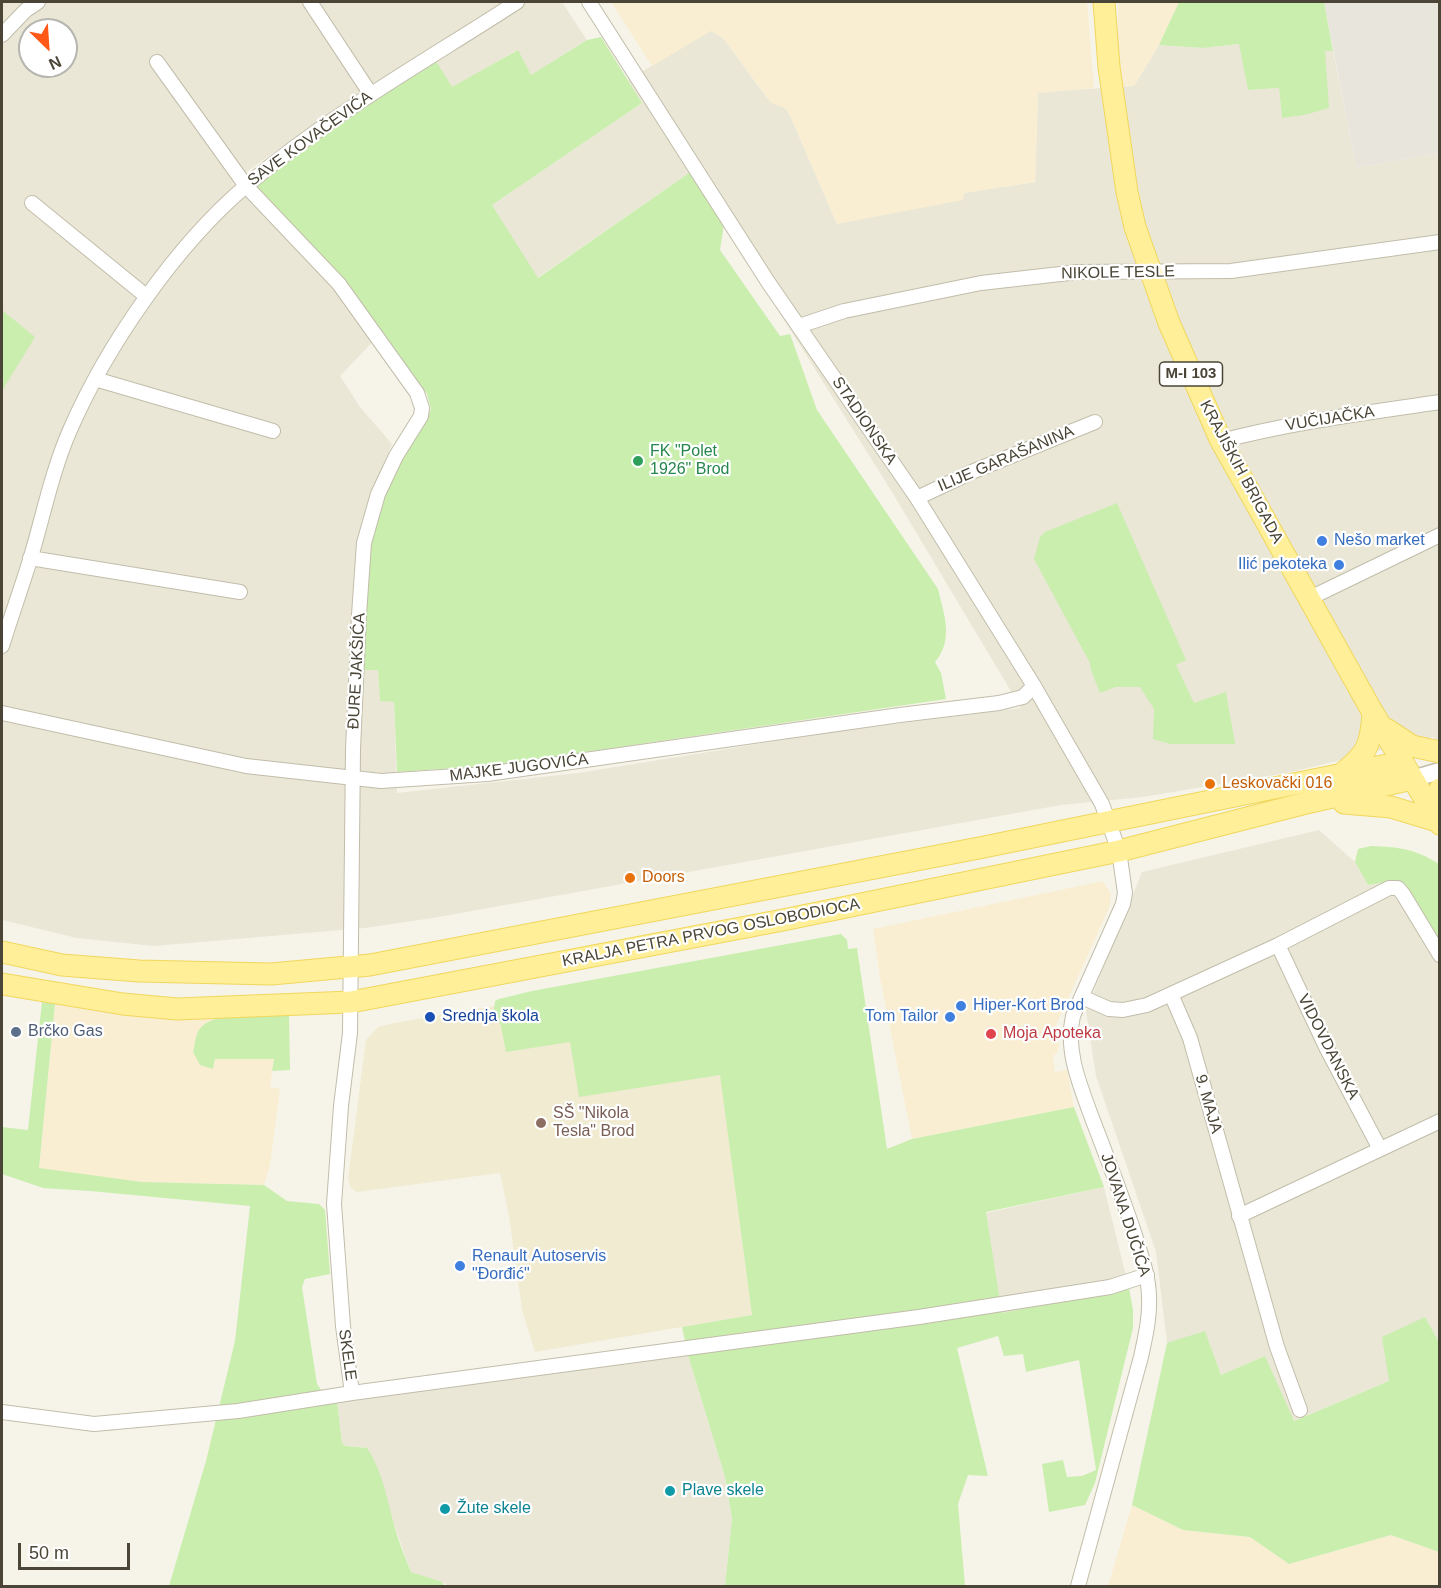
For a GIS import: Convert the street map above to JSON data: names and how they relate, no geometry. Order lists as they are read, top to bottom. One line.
{"streets":{"main road":["M-I 103","KRAJIŠKIH BRIGADA","KRALJA PETRA PRVOG OSLOBODIOCA"],"street":["SAVE KOVAČEVIĆA","NIKOLE TESLE","VUČIJAČKA","STADIONSKA","ILIJE GARAŠANINA","ĐURE JAKŠIĆA","MAJKE JUGOVIĆA","VIDOVDANSKA","9. MAJA","JOVANA DUČIĆA","SKELE"]},"crossings":[["SAVE KOVAČEVIĆA","ĐURE JAKŠIĆA"],["NIKOLE TESLE","STADIONSKA"],["NIKOLE TESLE","KRAJIŠKIH BRIGADA"],["M-I 103","KRAJIŠKIH BRIGADA"],["M-I 103","KRALJA PETRA PRVOG OSLOBODIOCA"],["VUČIJAČKA","KRAJIŠKIH BRIGADA"],["STADIONSKA","ILIJE GARAŠANINA"],["STADIONSKA","MAJKE JUGOVIĆA"],["STADIONSKA","KRALJA PETRA PRVOG OSLOBODIOCA"],["STADIONSKA","JOVANA DUČIĆA"],["KRAJIŠKIH BRIGADA","KRALJA PETRA PRVOG OSLOBODIOCA"],["ĐURE JAKŠIĆA","MAJKE JUGOVIĆA"],["ĐURE JAKŠIĆA","KRALJA PETRA PRVOG OSLOBODIOCA"],["ĐURE JAKŠIĆA","SKELE"],["KRALJA PETRA PRVOG OSLOBODIOCA","JOVANA DUČIĆA"],["KRALJA PETRA PRVOG OSLOBODIOCA","SKELE"],["JOVANA DUČIĆA","SKELE"]],"places":["FK \"Polet 1926\" Brod","Nešo market","Ilić pekoteka","Leskovački 016","Doors","Hiper-Kort Brod","Srednja škola","Tom Tailor","Brčko Gas","Moja Apoteka","SŠ \"Nikola Tesla\" Brod","Renault Autoservis \"Đorđić\"","Plave skele","Žute skele"],"scale_bar":"50 m","north":"bottom right"}
